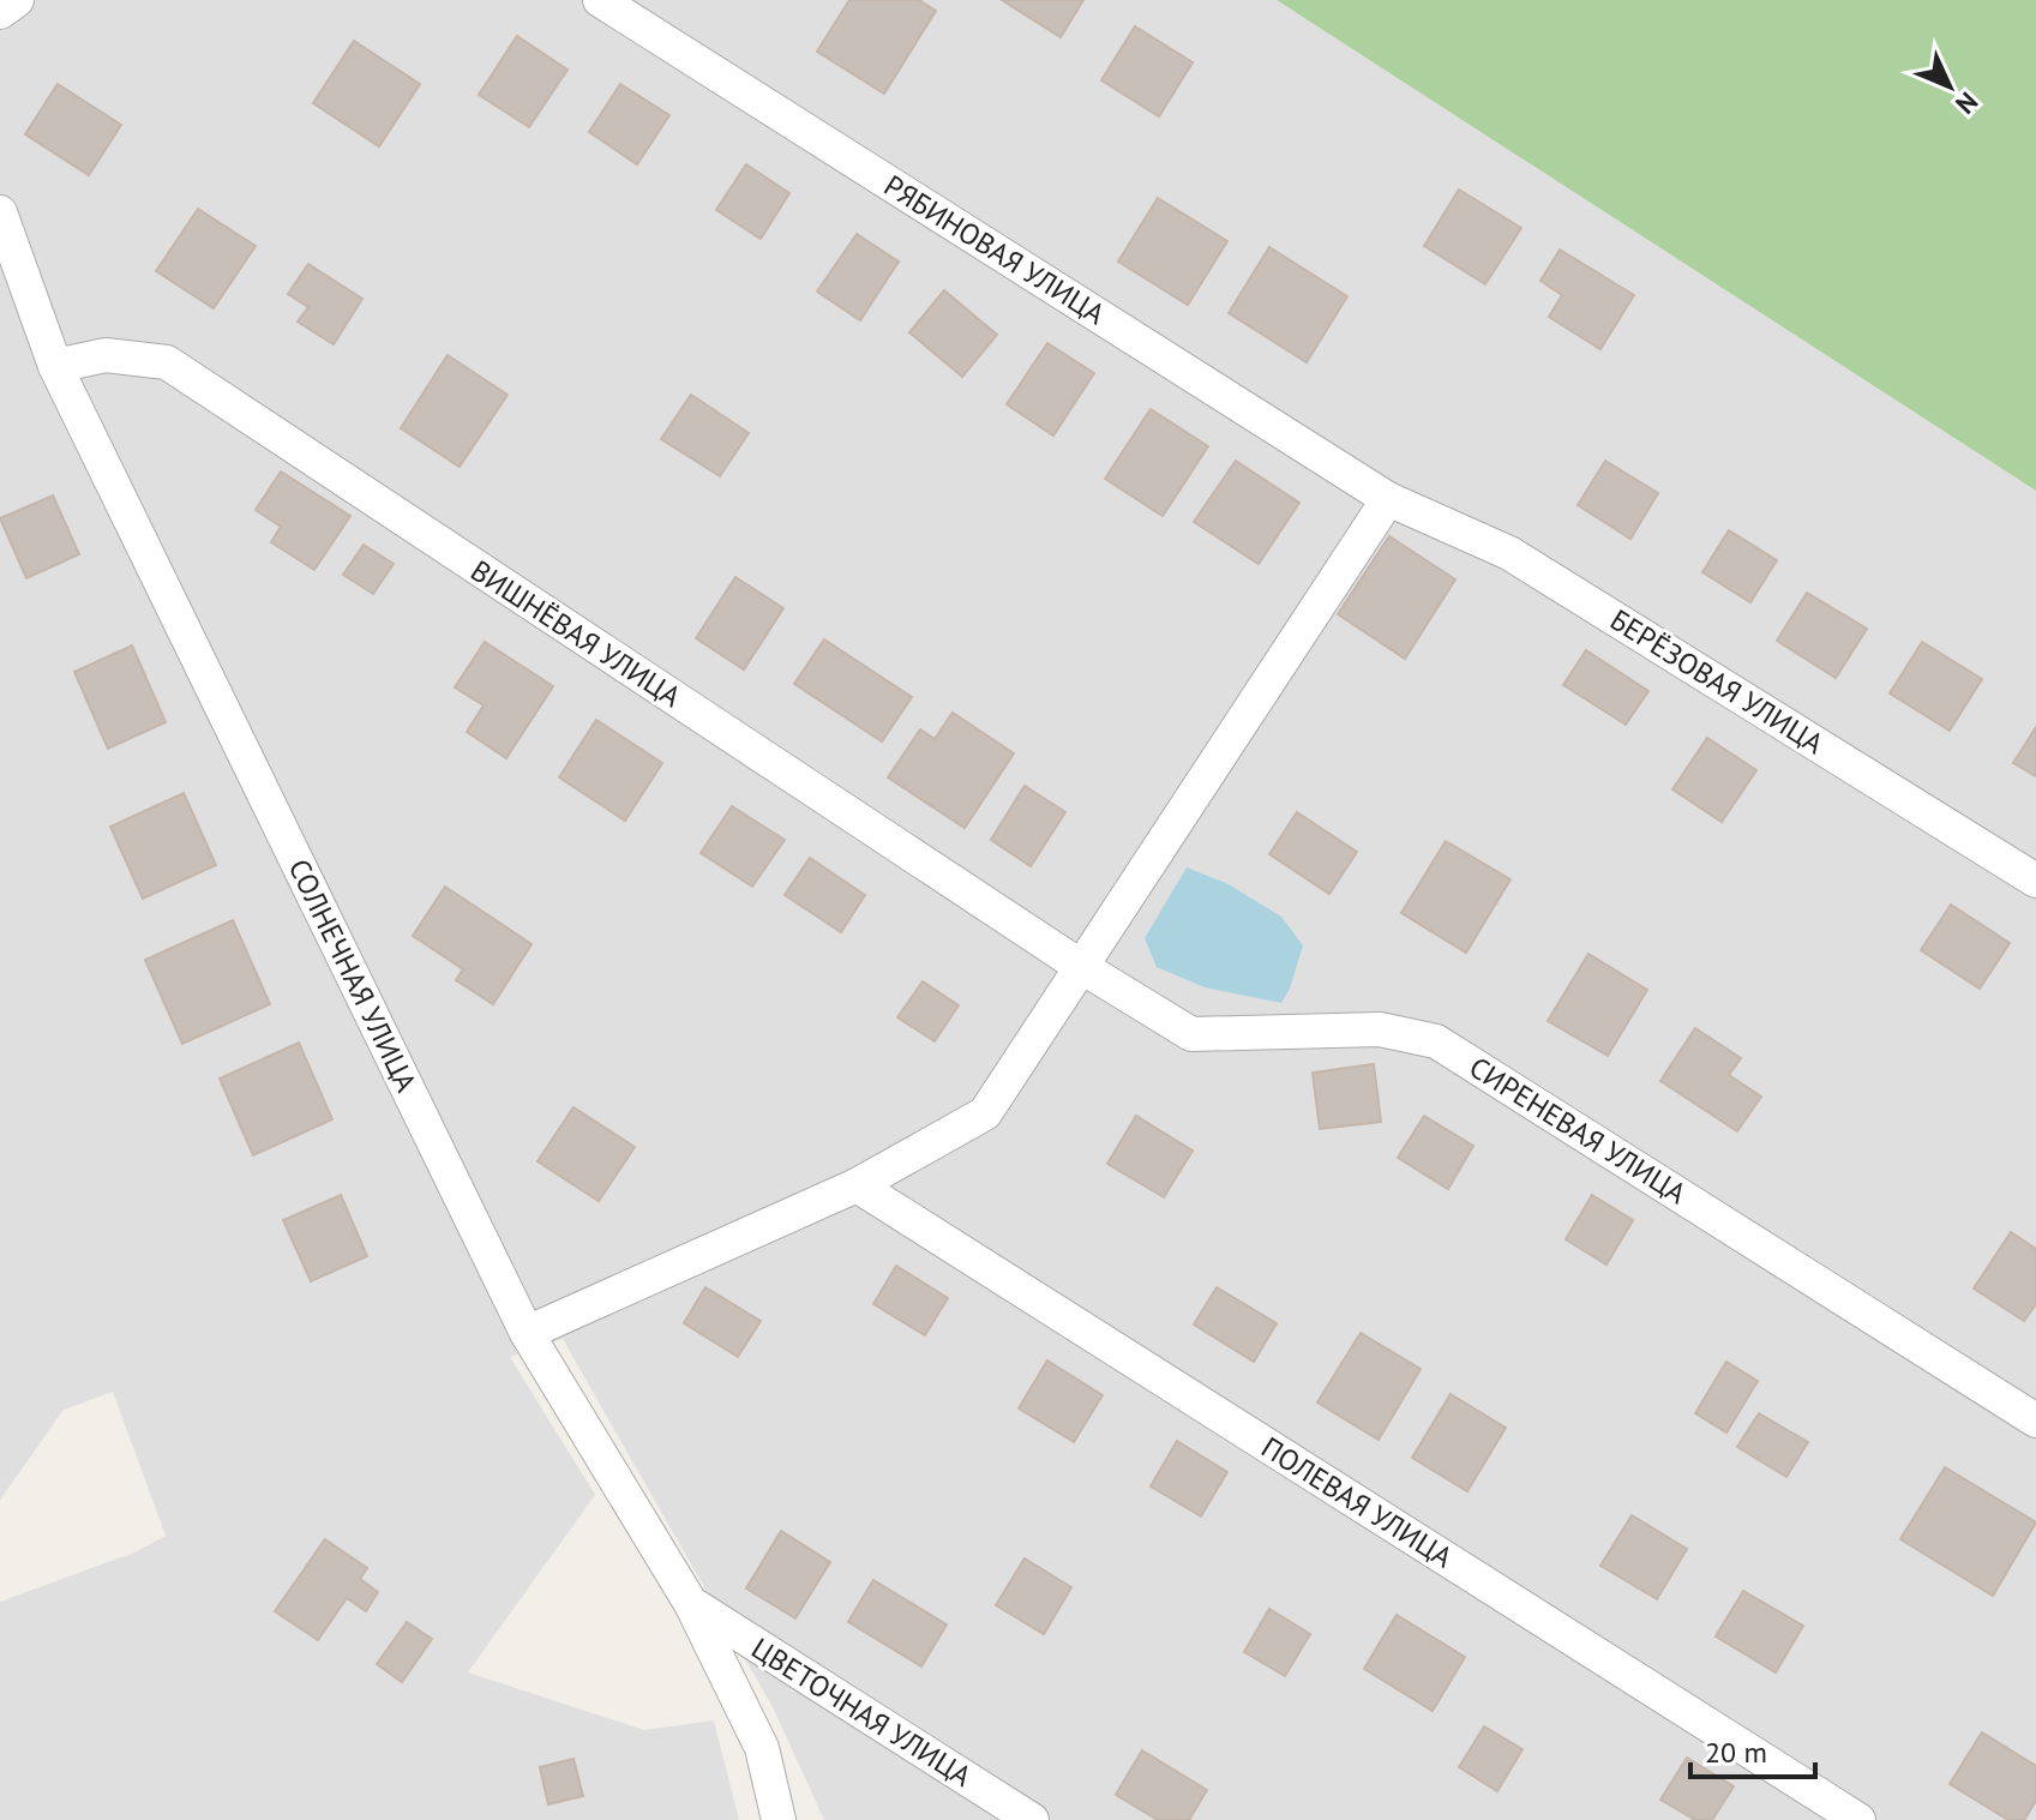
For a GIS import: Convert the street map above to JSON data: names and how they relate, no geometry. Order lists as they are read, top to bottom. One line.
{"streets":{"street":["РЯБИНОВАЯ УЛИЦА","ВИШНЁВАЯ УЛИЦА","БЕРЁЗОВАЯ УЛИЦА","СОЛНЕЧНАЯ УЛИЦА","СИРЕНЕВАЯ УЛИЦА","ПОЛЕВАЯ УЛИЦА","ЦВЕТОЧНАЯ УЛИЦА"]},"crossings":[["РЯБИНОВАЯ УЛИЦА","БЕРЁЗОВАЯ УЛИЦА"],["ВИШНЁВАЯ УЛИЦА","СОЛНЕЧНАЯ УЛИЦА"],["ВИШНЁВАЯ УЛИЦА","СИРЕНЕВАЯ УЛИЦА"],["СОЛНЕЧНАЯ УЛИЦА","ЦВЕТОЧНАЯ УЛИЦА"]],"scale_bar":"20 m","north":"bottom right"}
